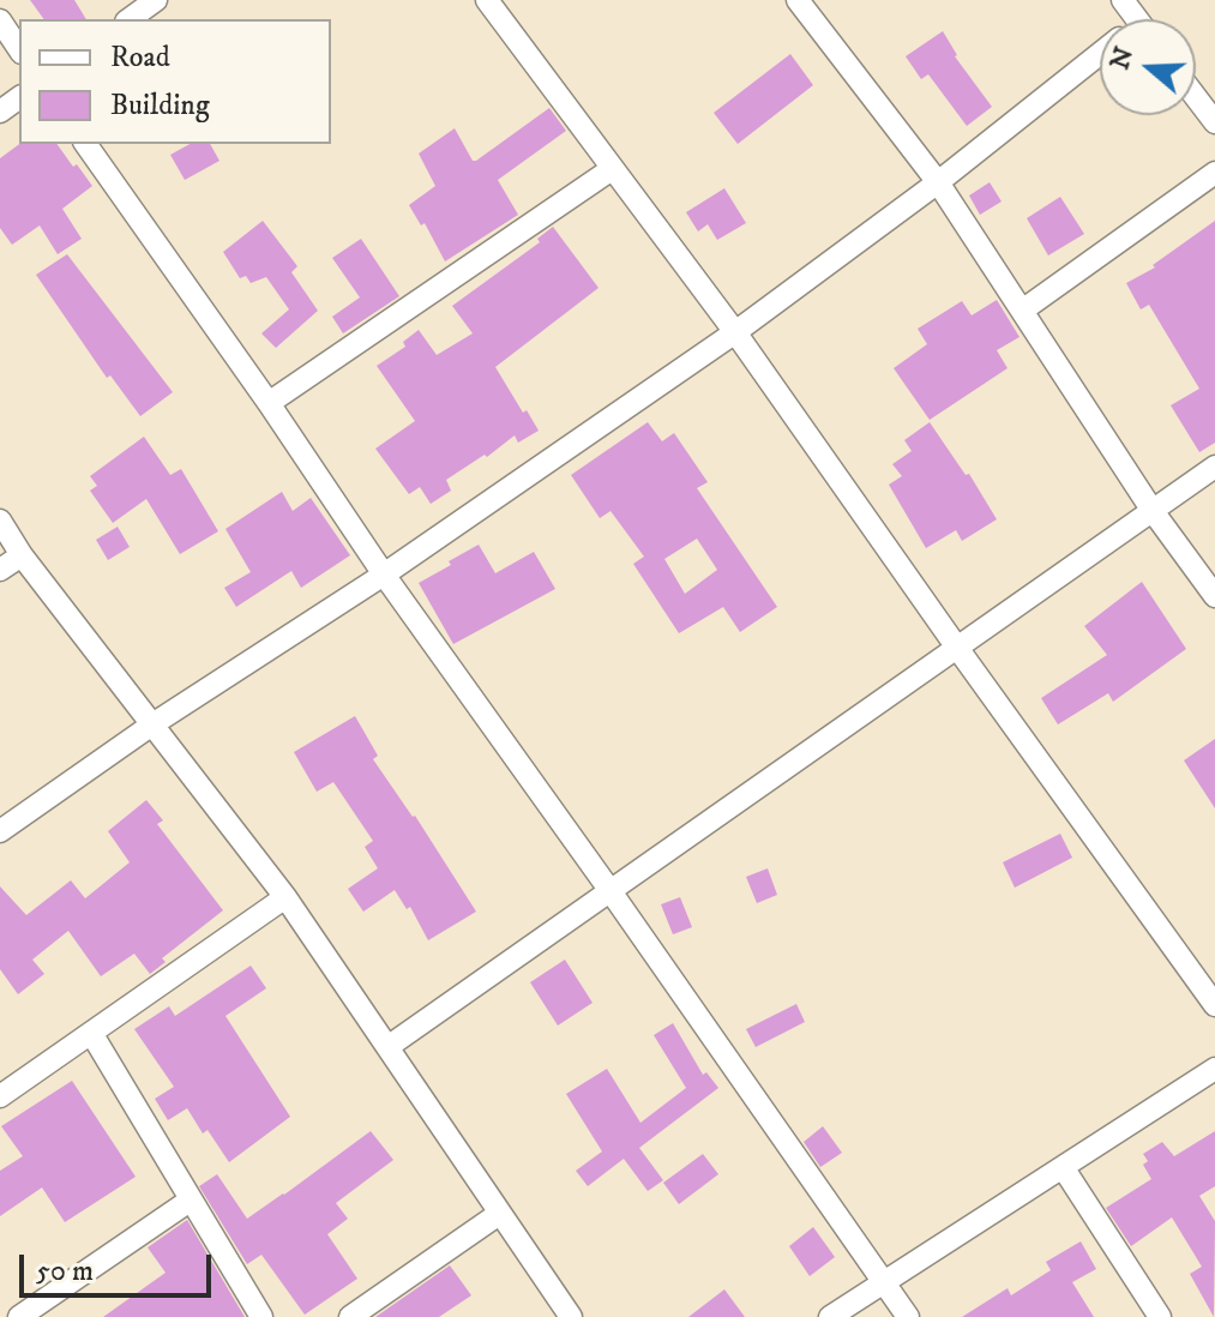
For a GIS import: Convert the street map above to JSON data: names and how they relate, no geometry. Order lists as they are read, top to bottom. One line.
{"legend":["Road","Building"],"scale_bar":"50 m","north":"left"}
